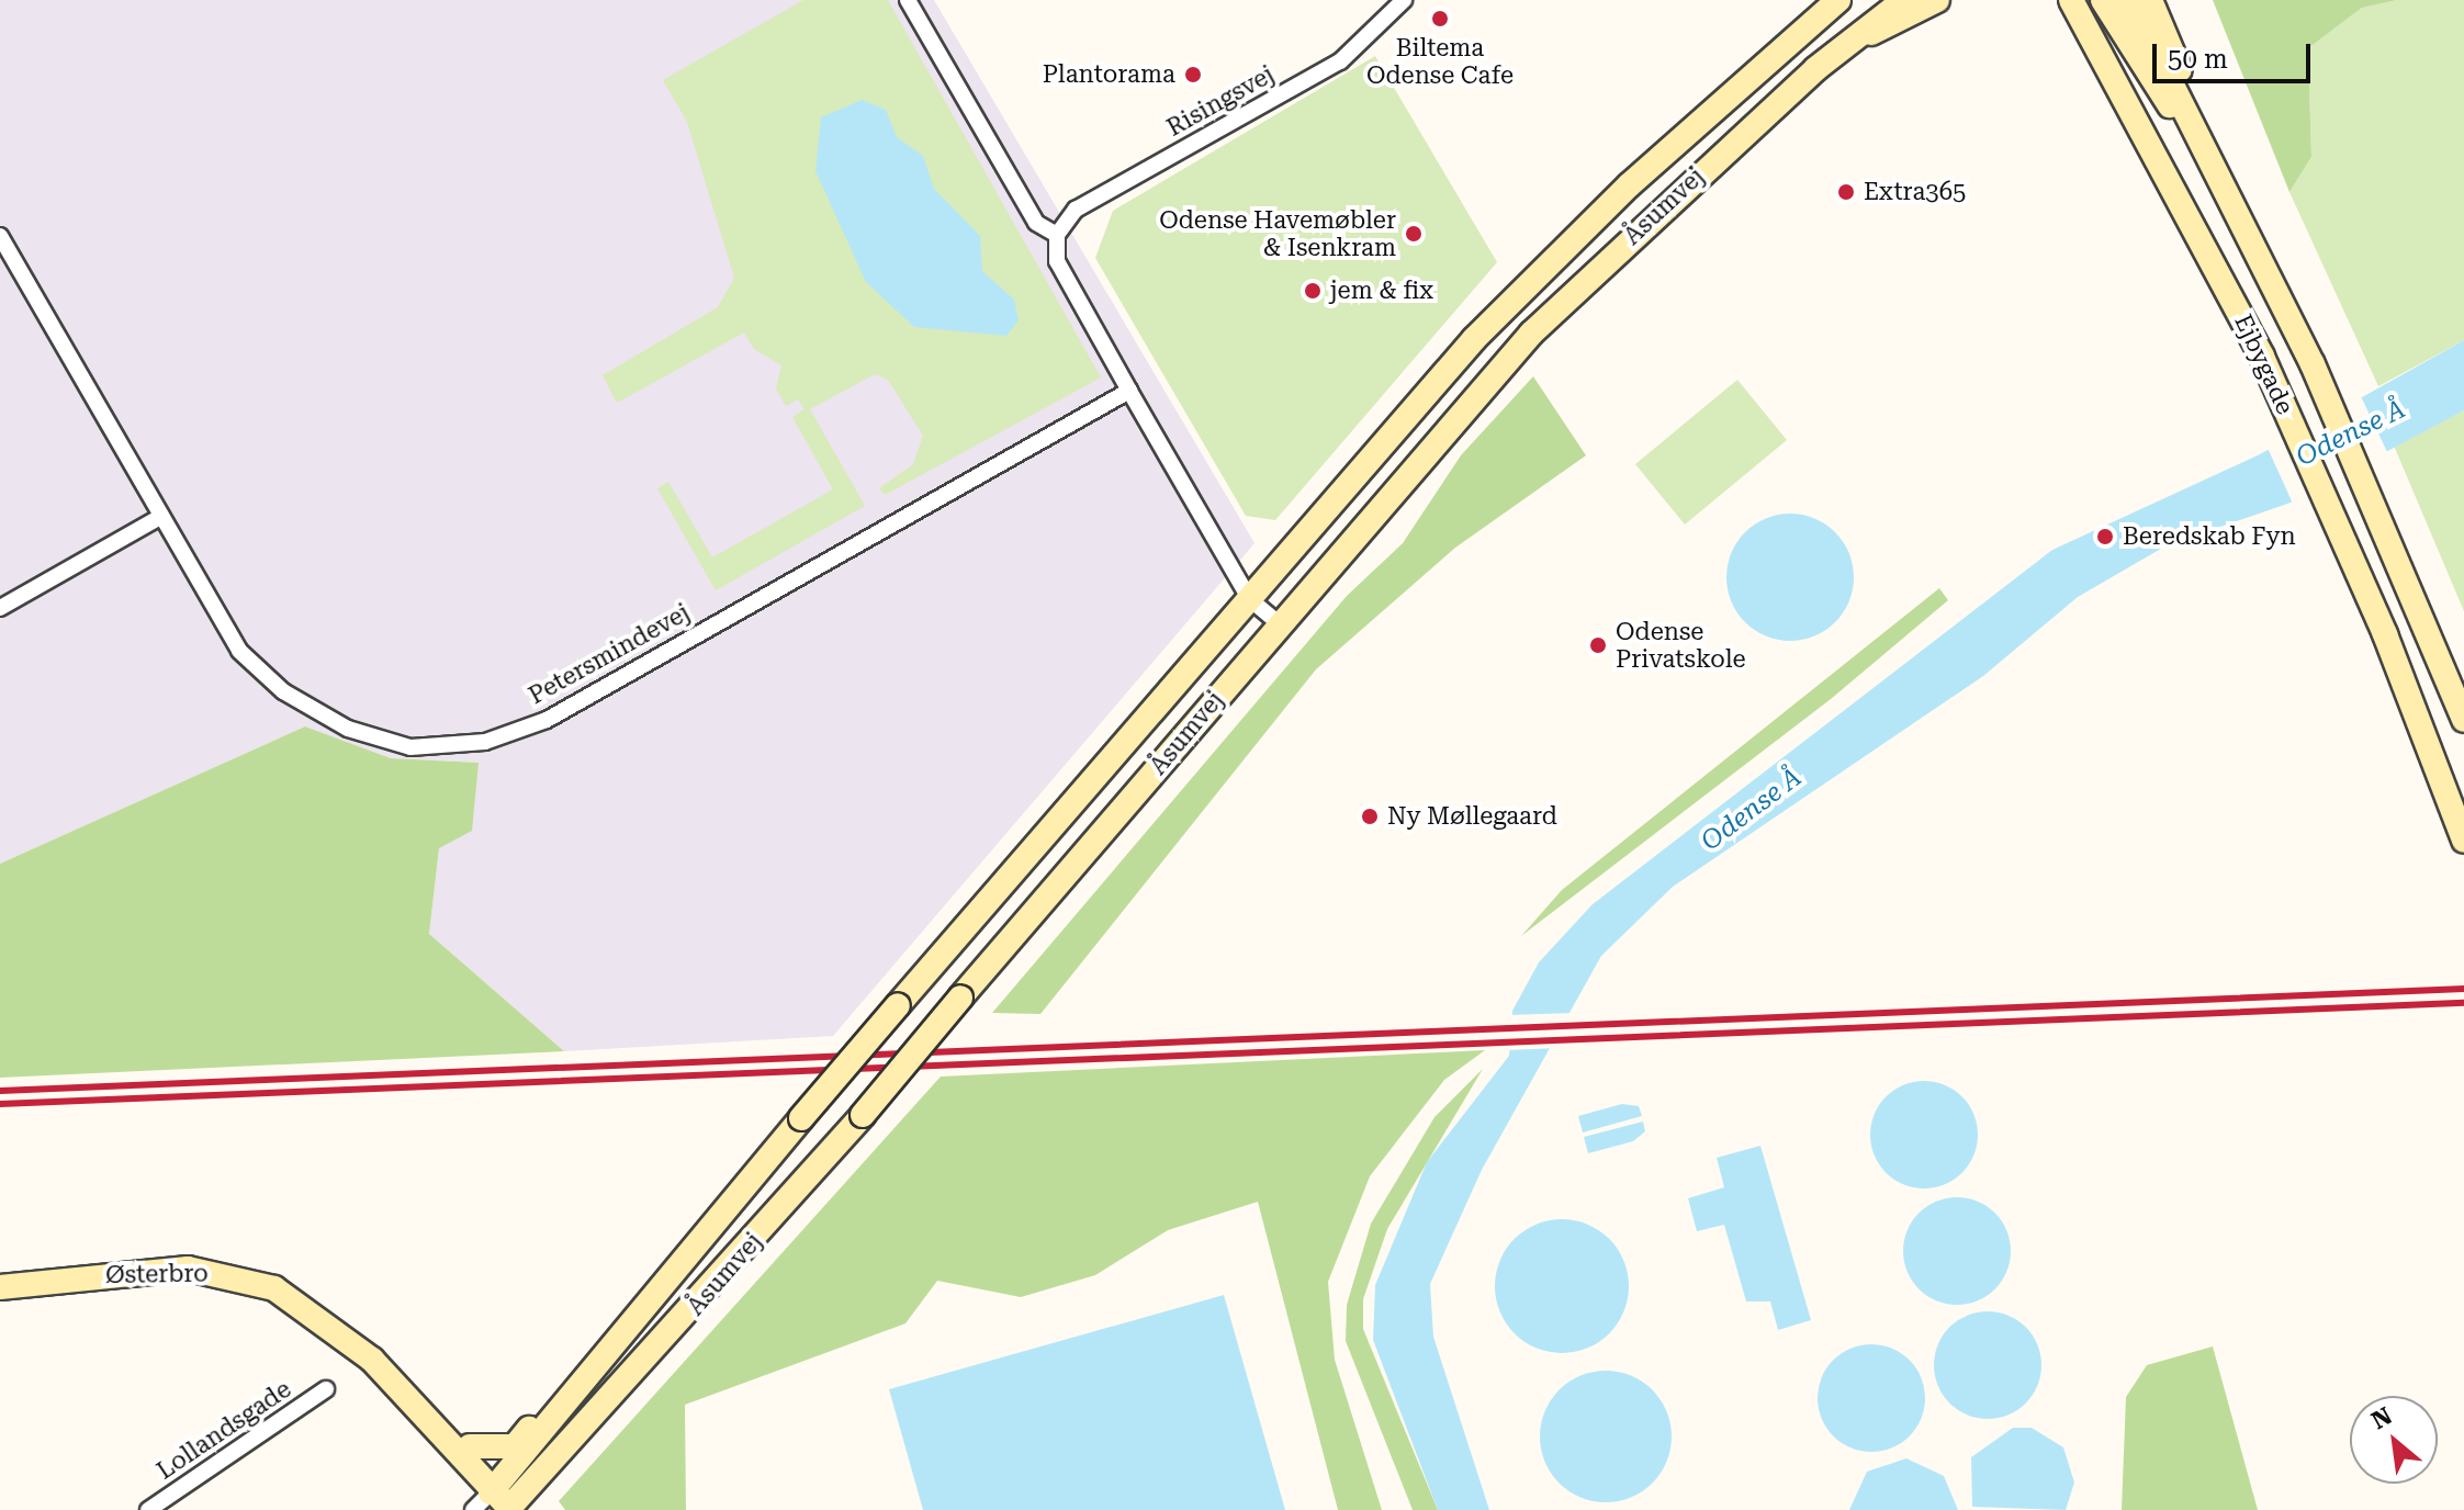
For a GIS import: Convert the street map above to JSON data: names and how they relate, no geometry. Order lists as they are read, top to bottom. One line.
{"streets":{"street":["Risingsvej","Åsumvej","Ejbygade","Petersmindevej","Østerbro","Lollandsgade"]},"crossings":[["Åsumvej","Østerbro"]],"water":["Odense Å"],"places":["Biltema Odense Cafe","Plantorama","Extra365","Odense Havemøbler & Isenkram","jem & fix","Beredskab Fyn","Odense Privatskole","Ny Møllegaard"],"scale_bar":"50 m","north":"top left"}
